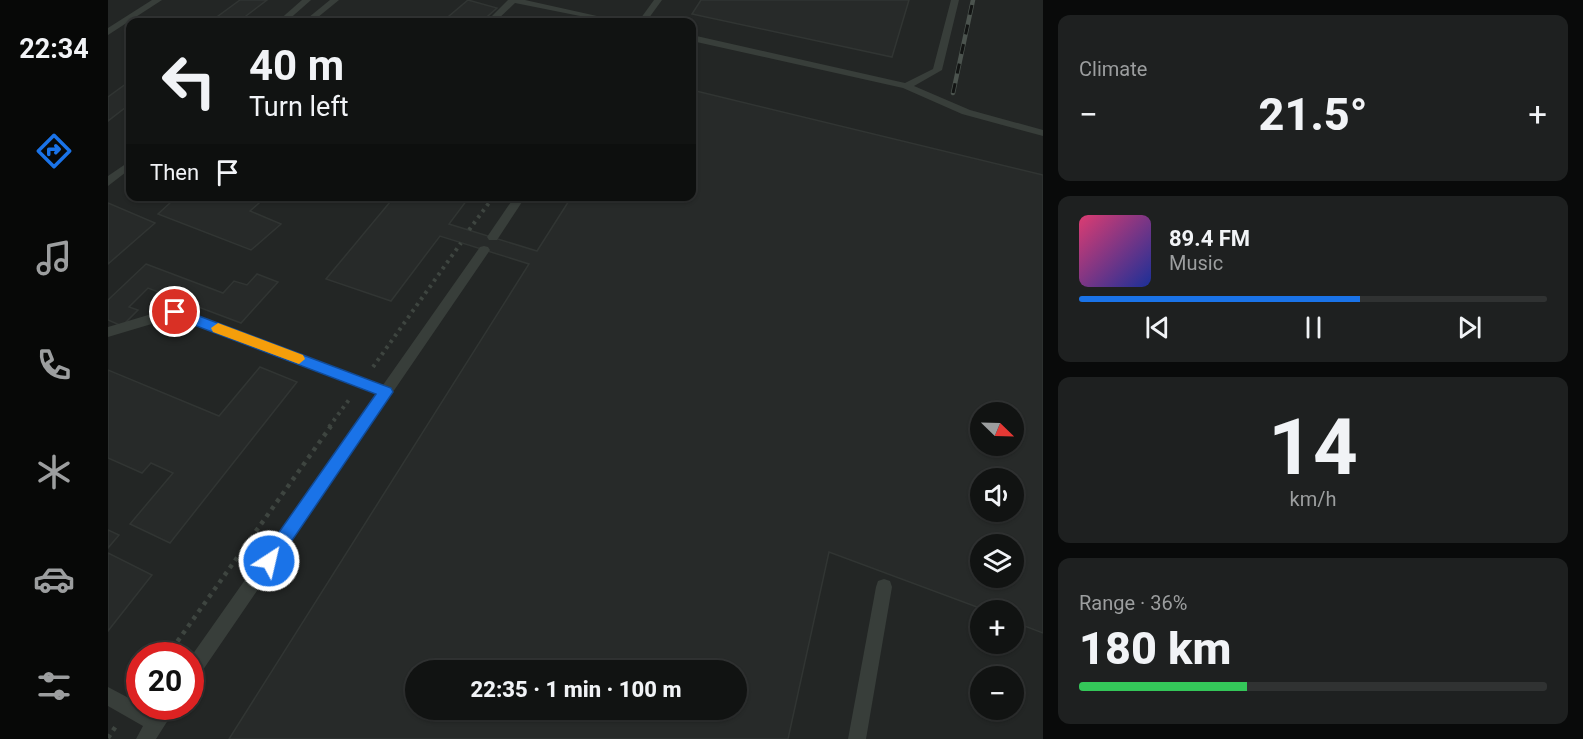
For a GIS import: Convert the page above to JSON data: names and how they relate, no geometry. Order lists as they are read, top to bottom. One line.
{"north":"bottom right","page":{"tabs":"22:34","tile":["Climate",["14","km/h"],["Range · 36%","180 km"]],"turn":["40 m","Turn left"],"heat":["−","21.5°","+"],"then":"Then","song":["89.4 FM","Music"],"map_buttons":["+","−"],"limit":"20","trip":"22:35 · 1 min · 100 m"}}
